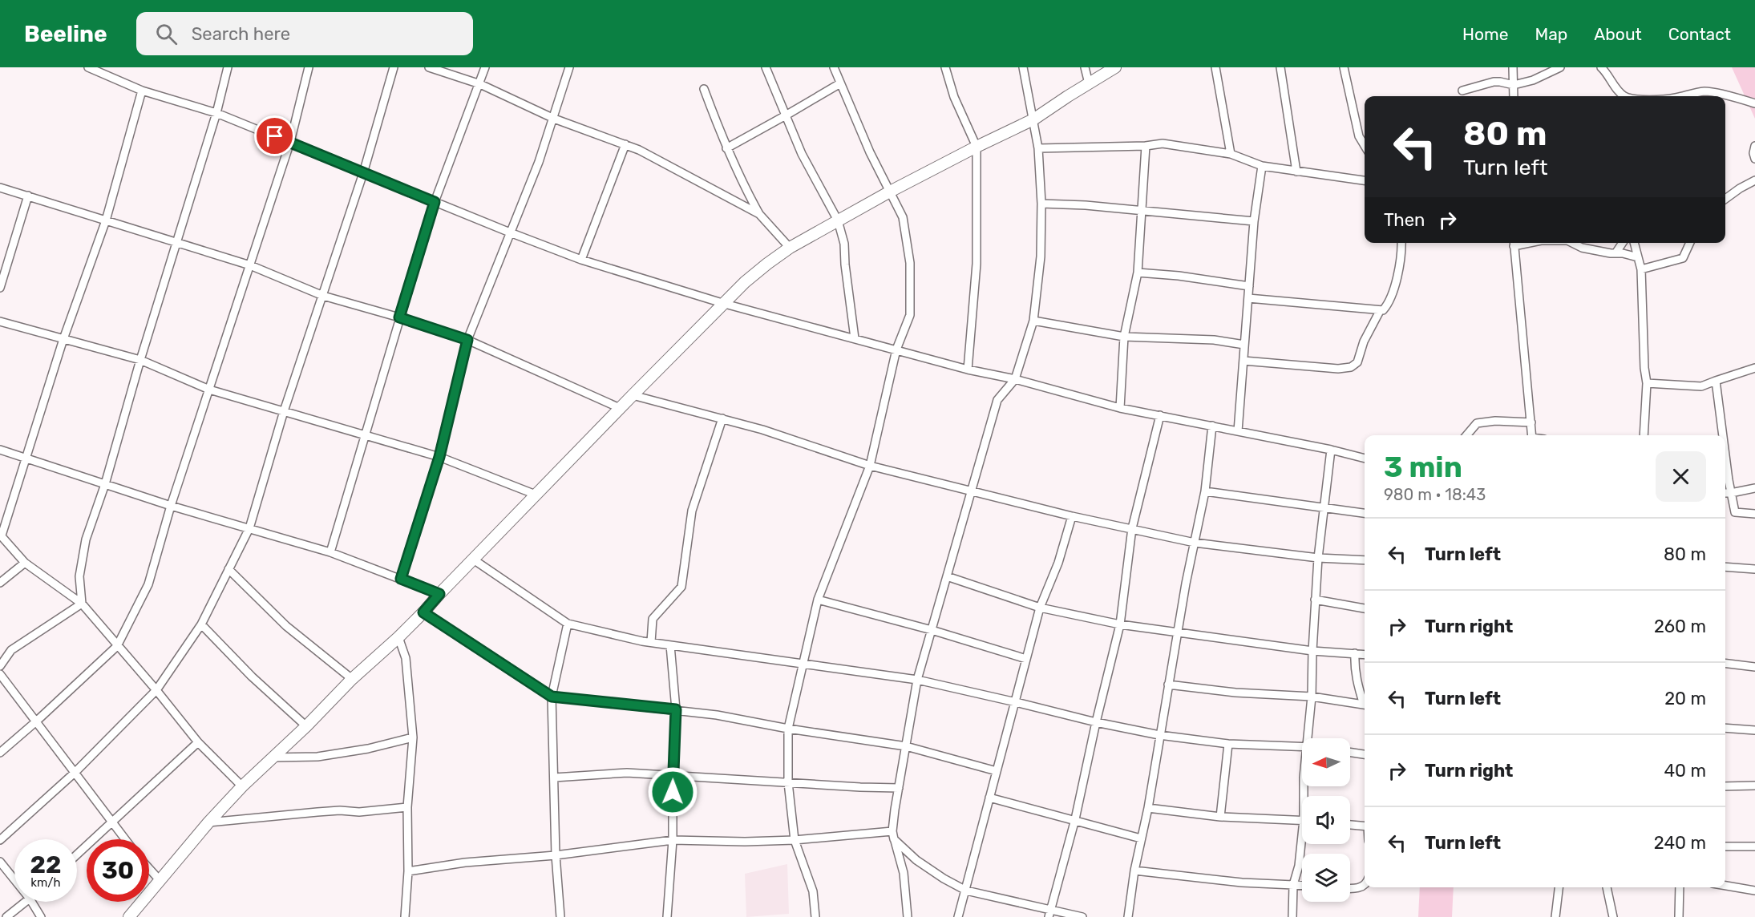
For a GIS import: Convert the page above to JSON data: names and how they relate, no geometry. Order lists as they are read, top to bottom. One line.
{"north":"left","page":{"header":"Beeline","search":"Search here","nav":["Home","Map","About","Contact"],"turn":["80 m","Turn left"],"then":"Then","heading":["3 min","980 m · 18:43"],"list":[{"name":"Turn left","value":"80 m"},{"name":"Turn right","value":"260 m"},{"name":"Turn left","value":"20 m"},{"name":"Turn right","value":"40 m"},{"name":"Turn left","value":"240 m"}],"speed":"22 km/h","limit":"30"}}
